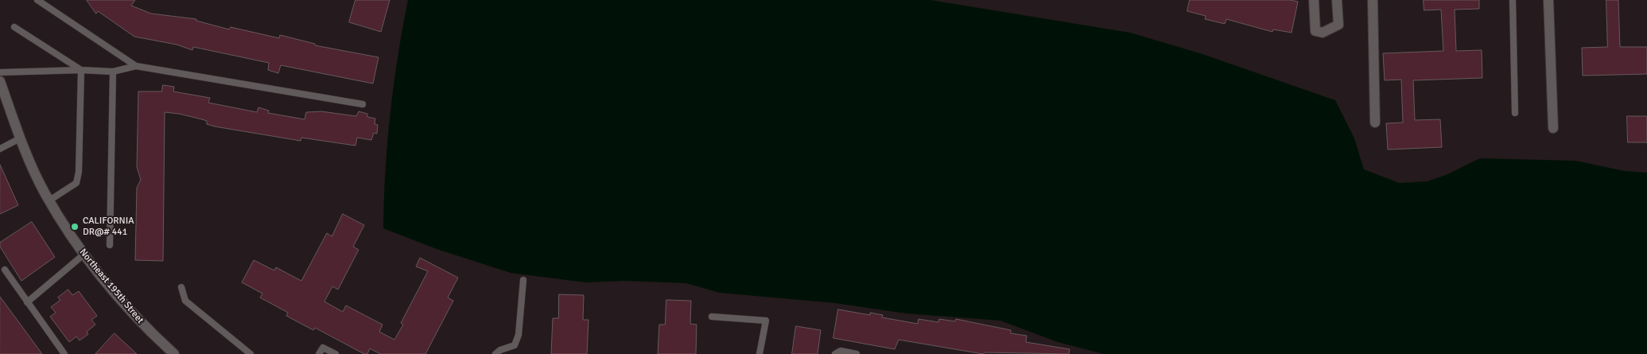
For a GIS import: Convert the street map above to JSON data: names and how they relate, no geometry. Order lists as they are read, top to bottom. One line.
{"streets":{"street":["Northeast 195th Street"]},"places":["CALIFORNIA DR@# 441"]}
